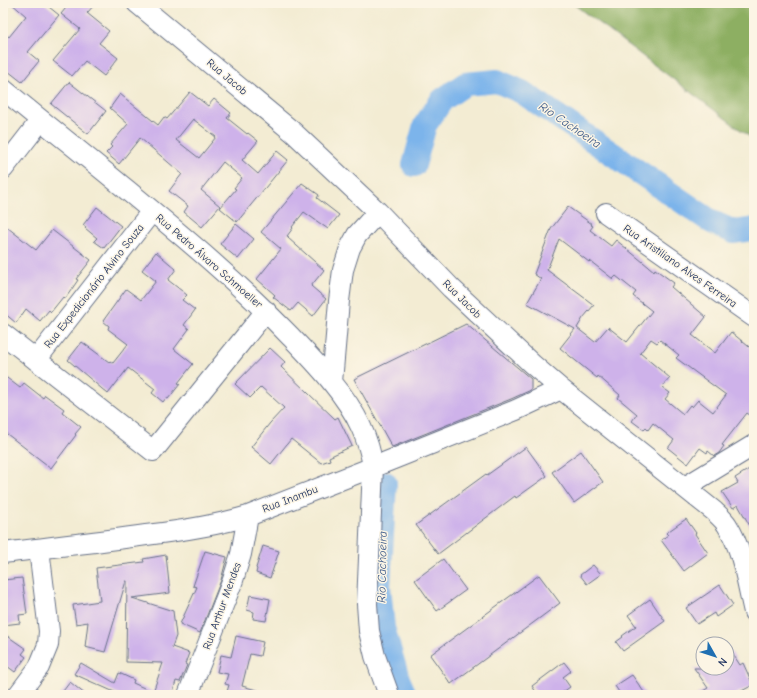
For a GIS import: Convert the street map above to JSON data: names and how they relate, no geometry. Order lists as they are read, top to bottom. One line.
{"streets":{"street":["Rua Jacob","Rua Pedro Álvaro Schmoeller","Rua Aristiliano Alves Ferreira","Rua Expedicionário Alvino Souza","Rua Inambu","Rua Arthur Mendes"]},"crossings":[["Rua Jacob","Rua Inambu"],["Rua Pedro Álvaro Schmoeller","Rua Expedicionário Alvino Souza"],["Rua Pedro Álvaro Schmoeller","Rua Inambu"],["Rua Inambu","Rua Arthur Mendes"]],"water":["Rio Cachoeira"],"north":"bottom right"}
